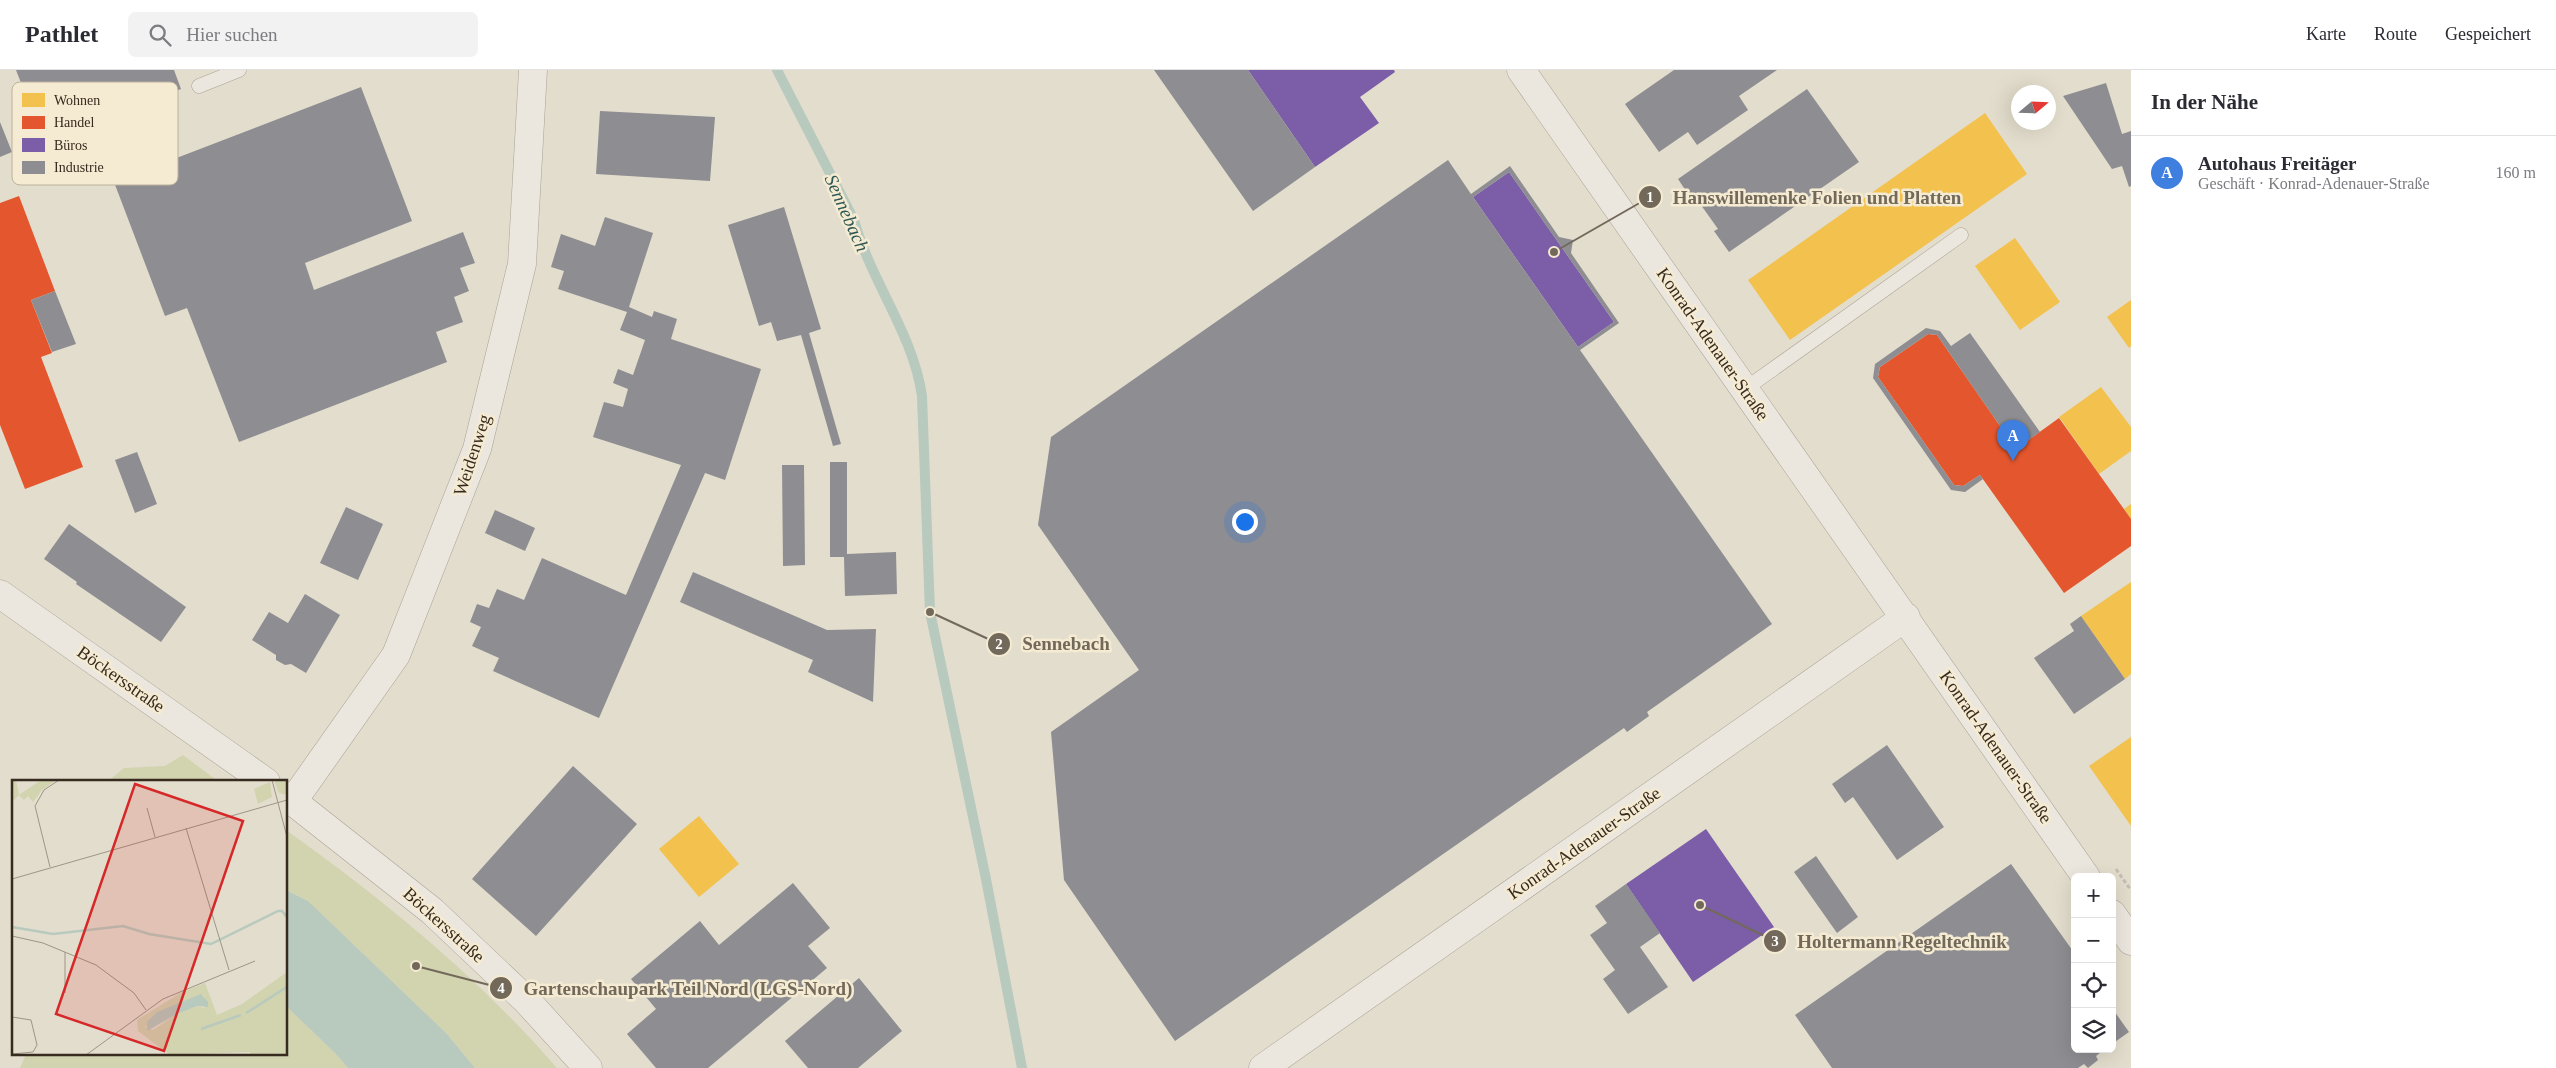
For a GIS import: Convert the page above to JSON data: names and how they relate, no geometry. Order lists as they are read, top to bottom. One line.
{"streets":{"street":["Konrad-Adenauer-Straße","Weidenweg","Böckersstraße"]},"crossings":[["Weidenweg","Böckersstraße"]],"water":["Sennebach"],"places":["Hanswillemenke Folien und Platten","Sennebach","Holtermann Regeltechnik","Gartenschaupark Teil Nord (LGS-Nord)"],"legend":["Wohnen","Handel","Büros","Industrie"],"north":"right","page":{"header":"Pathlet","search":"Hier suchen","nav":["Karte","Route","Gespeichert"],"heading":"In der Nähe","list":[{"mark":"A","name":"Autohaus Freitäger","note":"Geschäft · Konrad-Adenauer-Straße","value":"160 m"}],"pins":"A","map_buttons":["+","−"]}}
